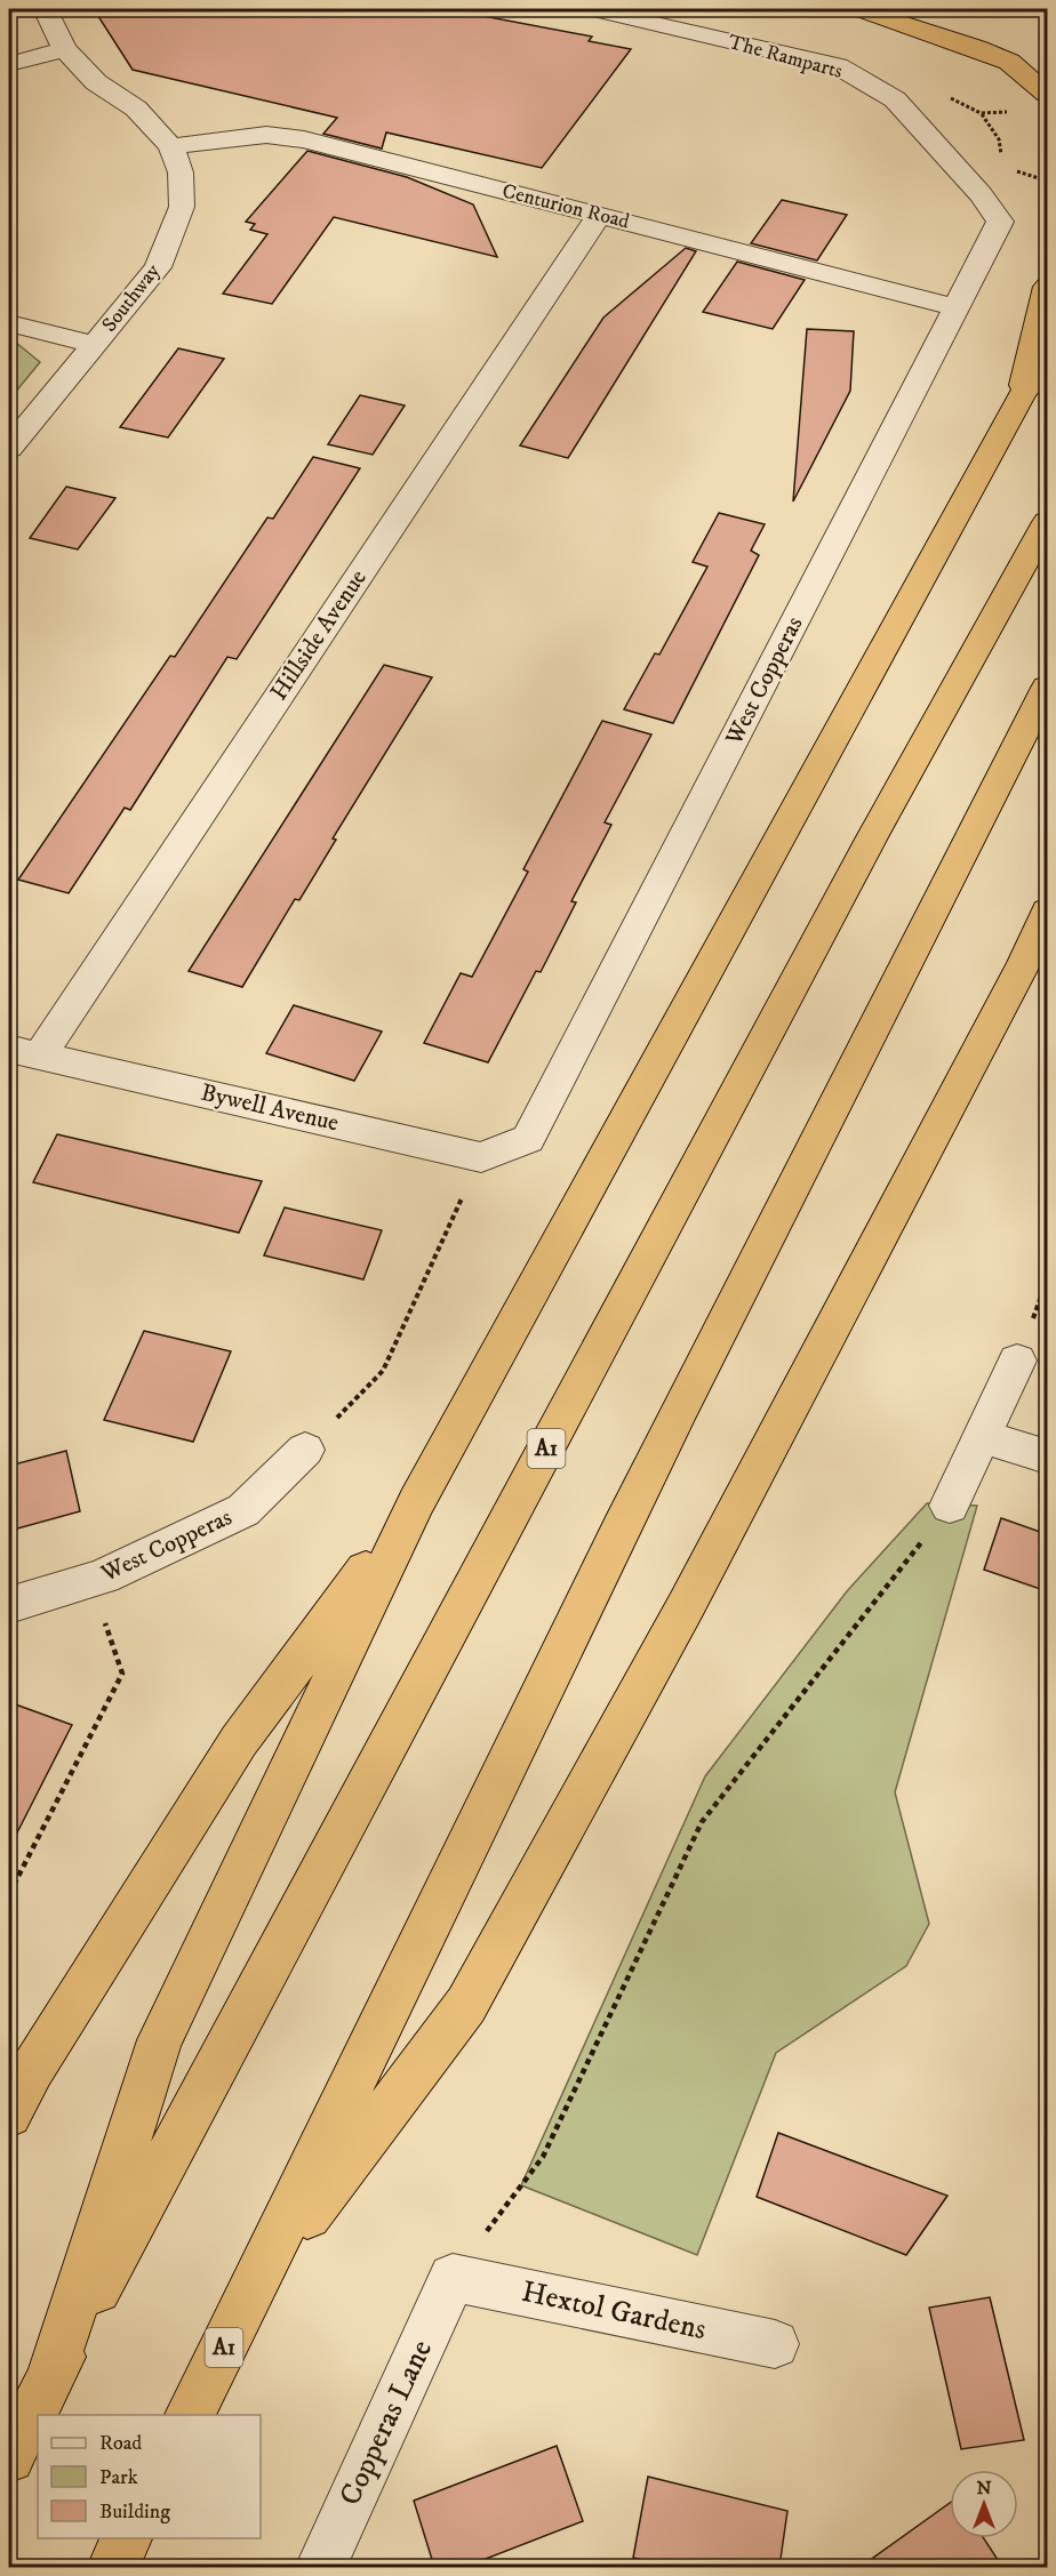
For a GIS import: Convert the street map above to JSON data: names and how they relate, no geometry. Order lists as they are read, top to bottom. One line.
{"streets":{"highway":["A1"],"street":["The Ramparts","Centurion Road","Southway","Hillside Avenue","West Copperas","Bywell Avenue","Hextol Gardens","Copperas Lane"]},"crossings":[["The Ramparts","West Copperas"],["Centurion Road","Southway"],["Centurion Road","Hillside Avenue"],["Centurion Road","West Copperas"],["Hillside Avenue","Bywell Avenue"],["West Copperas","Bywell Avenue"],["Hextol Gardens","Copperas Lane"]],"legend":["Road","Park","Building"],"north":"top"}
